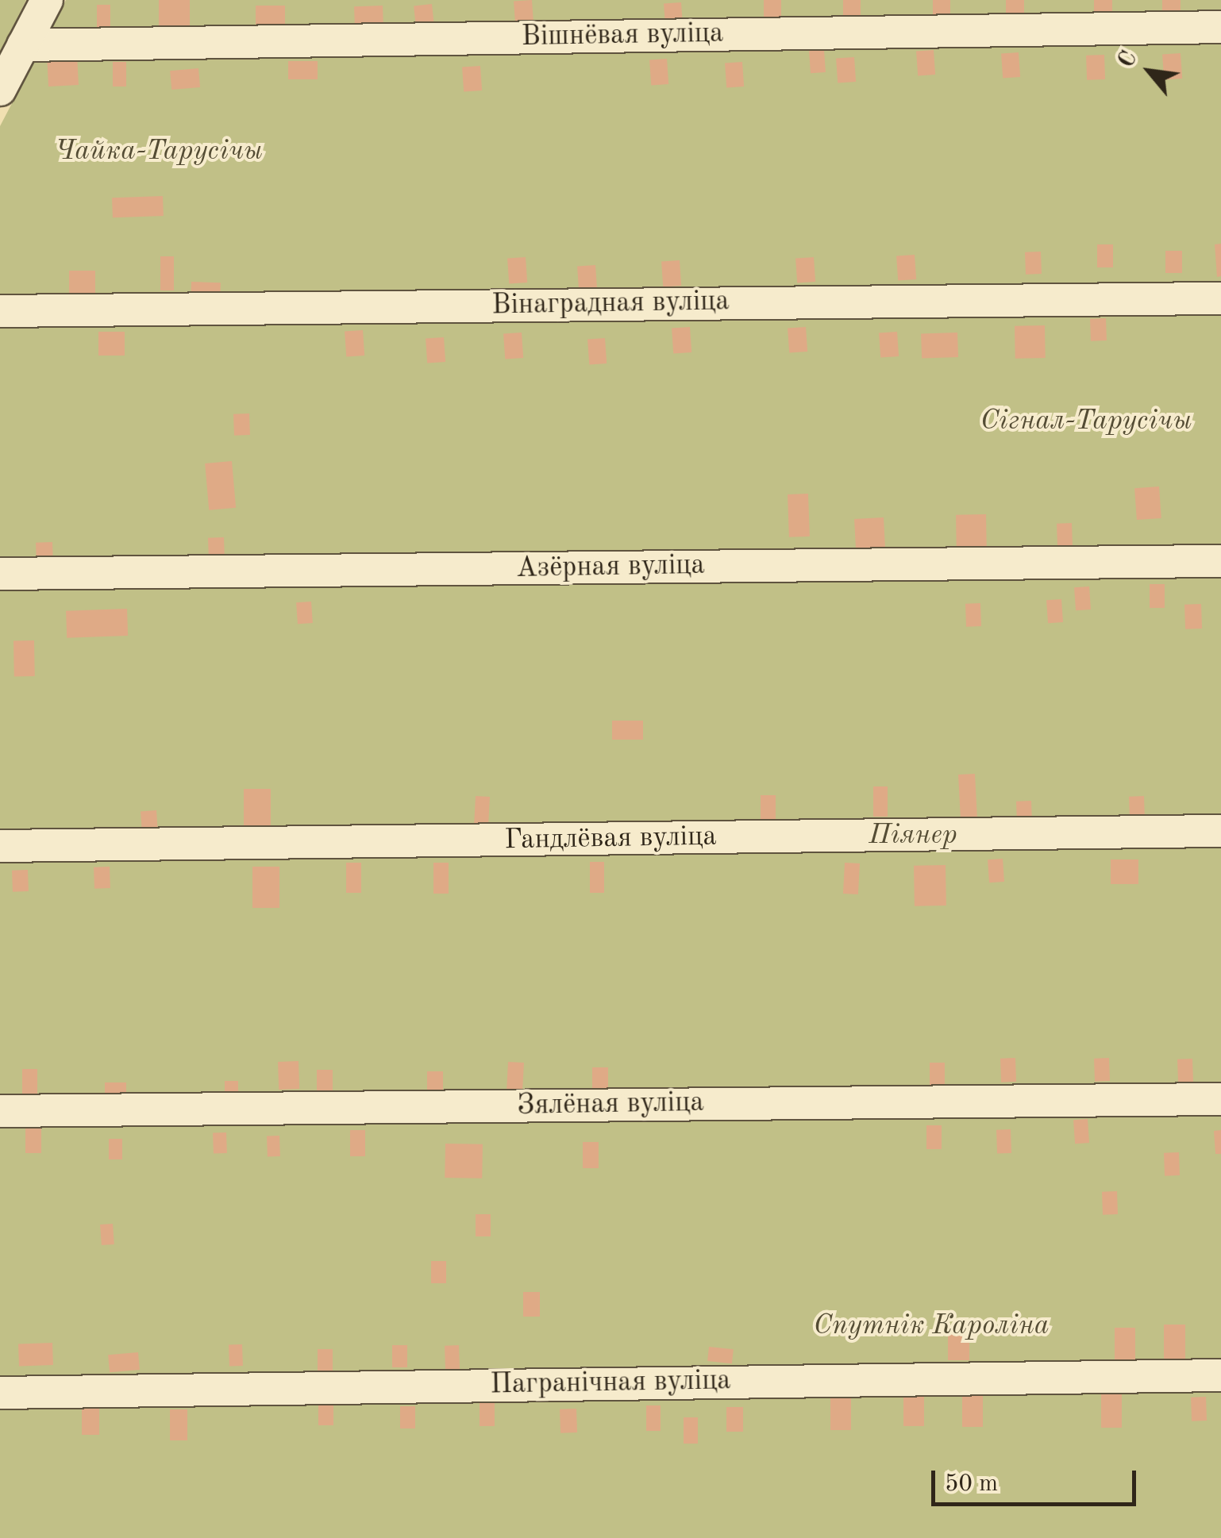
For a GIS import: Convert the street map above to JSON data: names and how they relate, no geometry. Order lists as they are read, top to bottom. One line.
{"streets":{"street":["Вішнёвая вуліца","Вінаградная вуліца","Азёрная вуліца","Гандлёвая вуліца","Зялёная вуліца","Пагранічная вуліца"]},"parks":["Чайка-Тарусічы","Сігнал-Тарусічы","Піянер","Спутнік Кароліна"],"scale_bar":"50 m","north":"top left"}
